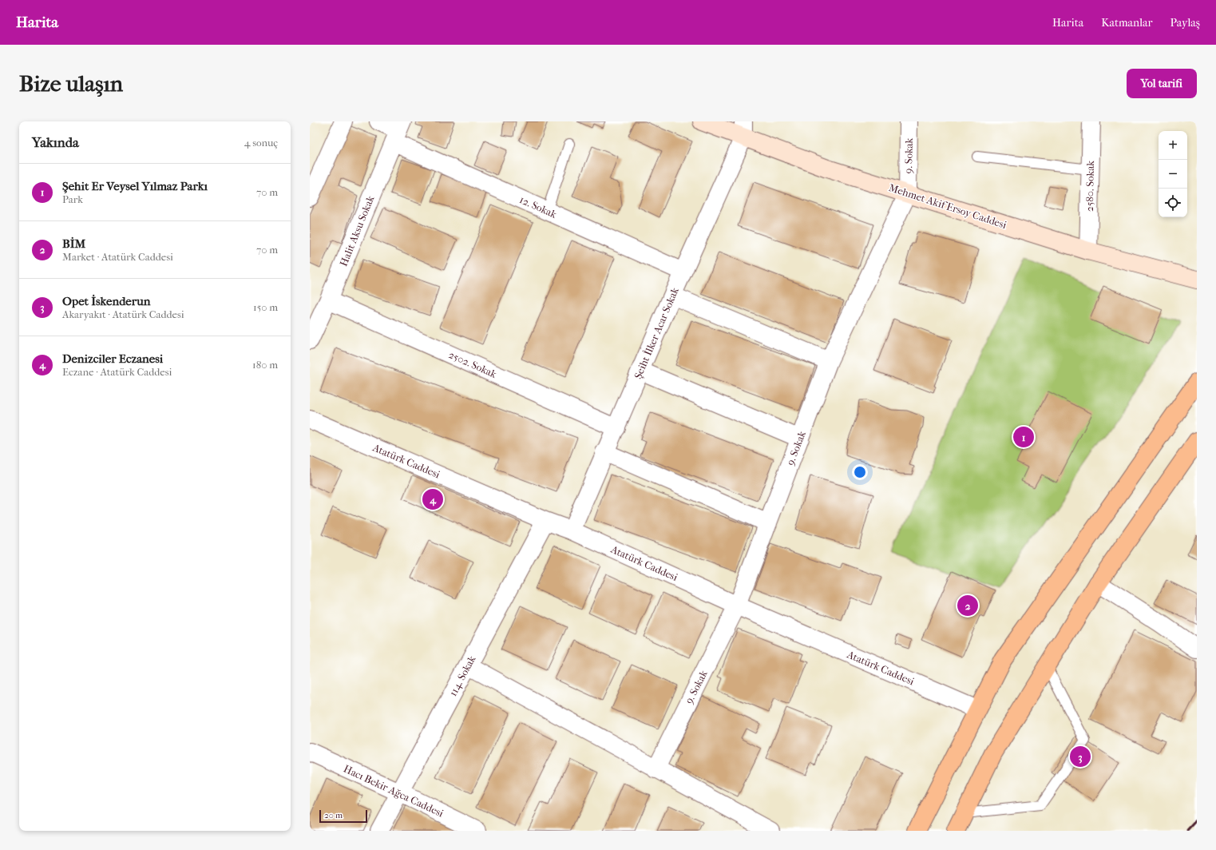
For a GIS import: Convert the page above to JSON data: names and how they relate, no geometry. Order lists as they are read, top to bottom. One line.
{"streets":{"street":["9. Sokak","2580. Sokak","Mehmet Akif Ersoy Caddesi","12. Sokak","Halit Aksu Sokak","Şeiht İlker Acar Sokak","2502. Sokak","Atatürk Caddesi","114. Sokak","Hacı Bekir Ağca Caddesi"]},"crossings":[["9. Sokak","Mehmet Akif Ersoy Caddesi"],["9. Sokak","Atatürk Caddesi"],["2580. Sokak","Mehmet Akif Ersoy Caddesi"],["Mehmet Akif Ersoy Caddesi","Şeiht İlker Acar Sokak"],["12. Sokak","Halit Aksu Sokak"],["12. Sokak","Şeiht İlker Acar Sokak"],["Halit Aksu Sokak","2502. Sokak"],["Şeiht İlker Acar Sokak","2502. Sokak"],["Şeiht İlker Acar Sokak","Atatürk Caddesi"],["Atatürk Caddesi","114. Sokak"],["114. Sokak","Hacı Bekir Ağca Caddesi"]],"scale_bar":"20 m","page":{"header":"Harita","nav":["Harita","Katmanlar","Paylaş"],"buttons":"Yol tarifi","title":"Bize ulaşın","heading":["Yakında","4 sonuç"],"map_buttons":["+","−"],"list":[{"mark":"1","name":"Şehit Er Veysel Yılmaz Parkı","note":"Park","value":"70 m"},{"mark":"2","name":"BİM","note":"Market · Atatürk Caddesi","value":"70 m"},{"mark":"3","name":"Opet İskenderun","note":"Akaryakıt · Atatürk Caddesi","value":"150 m"},{"mark":"4","name":"Denizciler Eczanesi","note":"Eczane · Atatürk Caddesi","value":"180 m"}],"pins":["1","4","2","3"],"scale":"20 m"}}
